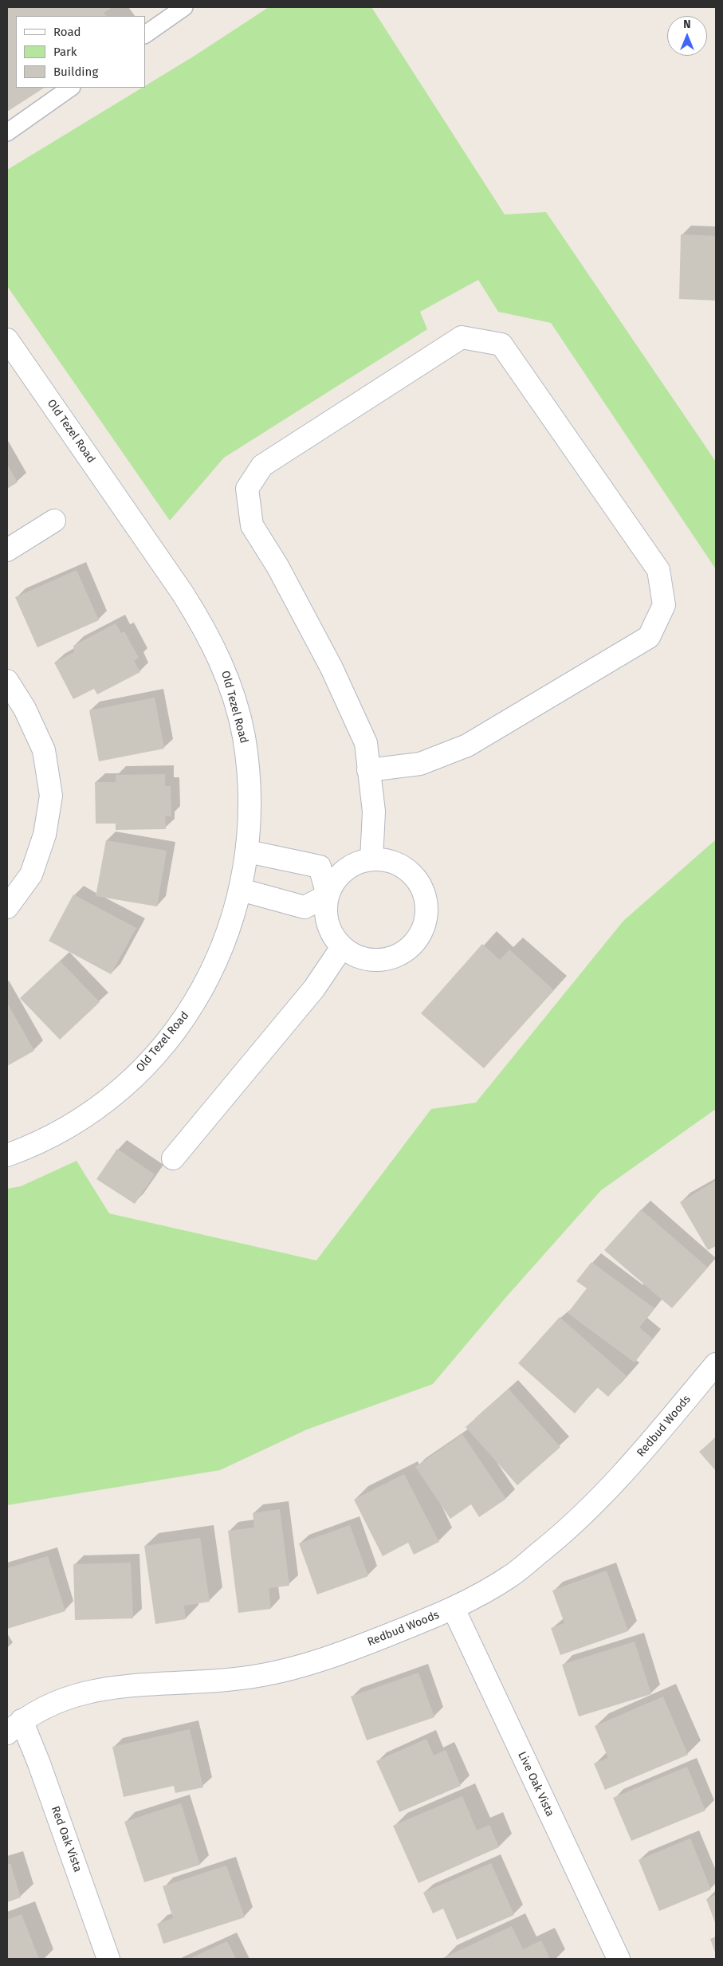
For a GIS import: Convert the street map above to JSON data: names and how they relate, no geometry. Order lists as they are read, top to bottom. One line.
{"streets":{"street":["Old Tezel Road","Redbud Woods","Live Oak Vista","Red Oak Vista"]},"crossings":[["Redbud Woods","Live Oak Vista"],["Redbud Woods","Red Oak Vista"]],"legend":["Road","Park","Building"],"north":"top"}
